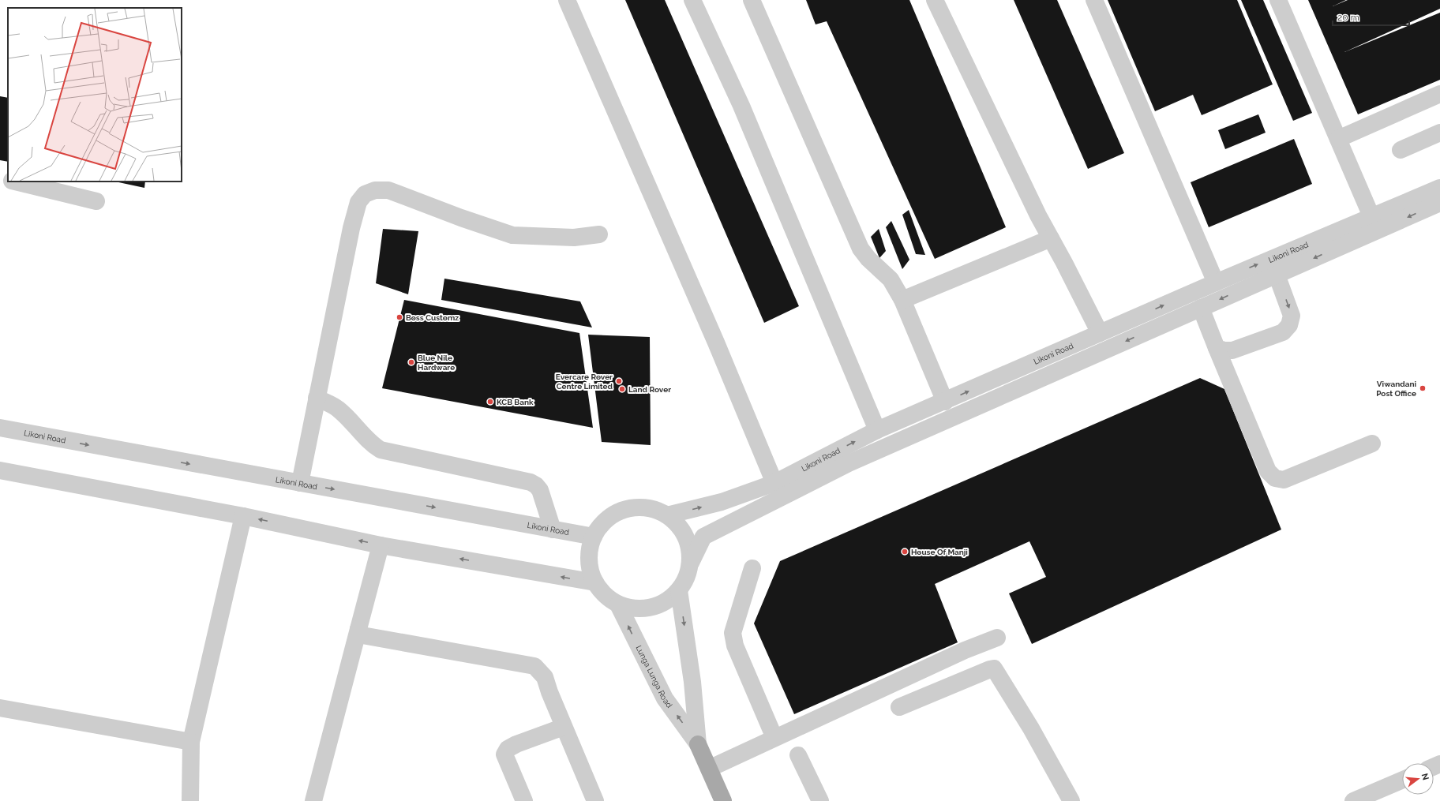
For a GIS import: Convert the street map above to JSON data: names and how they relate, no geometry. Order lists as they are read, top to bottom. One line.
{"streets":{"main road":["Lunga Lunga Road"],"street":["Likoni Road"]},"crossings":[["Likoni Road","Lunga Lunga Road"]],"places":["Boss Customz","Blue Nile Hardware","Evercare Rover Centre Limited","Viwandani Post Office","Land Rover","KCB Bank","House Of Manji"],"scale_bar":"20 m","north":"right"}
